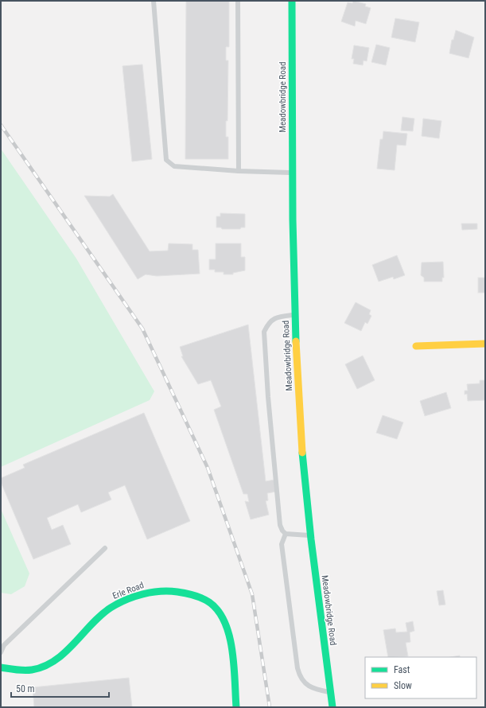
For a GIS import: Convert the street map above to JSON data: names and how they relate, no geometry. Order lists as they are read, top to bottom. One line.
{"streets":{"main road":["Meadowbridge Road","Erle Road"]},"legend":["Fast","Slow"],"scale_bar":"50 m"}
